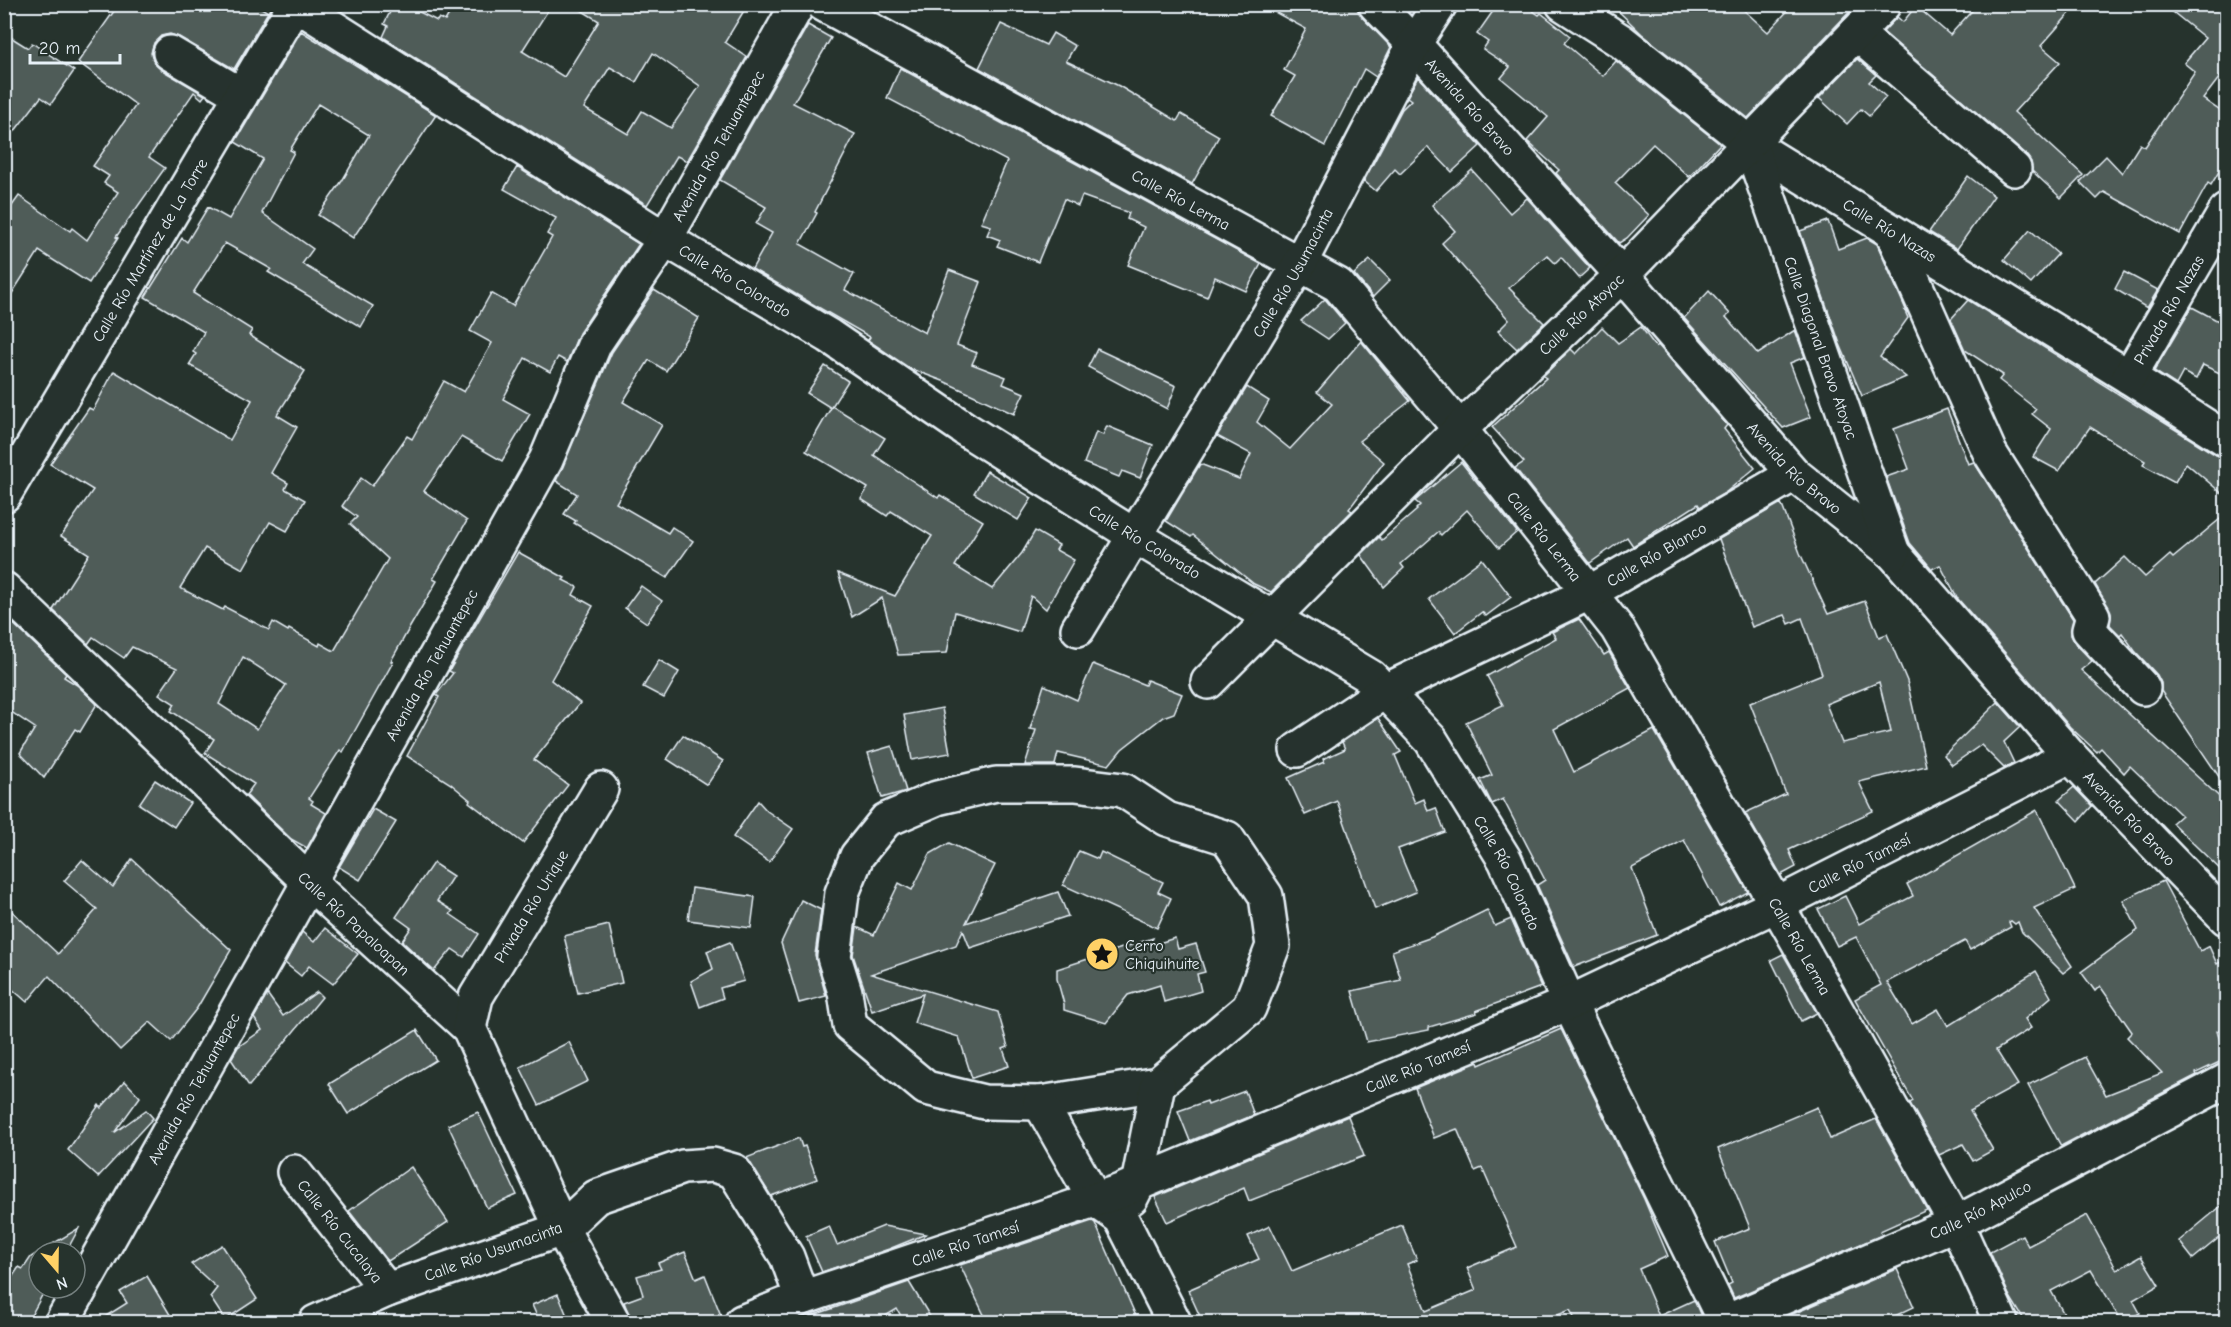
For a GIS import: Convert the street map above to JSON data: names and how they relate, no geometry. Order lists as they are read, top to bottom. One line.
{"streets":{"street":["Avenida Río Bravo","Avenida Río Tehuantepec","Calle Río Lerma","Calle Río Nazas","Calle Río Martínez de La Torre","Calle Río Usumacinta","Calle Río Colorado","Privada Río Nazas","Calle Río Atoyac","Calle Diagonal Bravo Atoyac","Calle Río Blanco","Calle Río Tamesí","Privada Río Urique","Calle Río Papaloapan","Calle Río Apulco","Calle Río Cucalaya"]},"crossings":[["Avenida Río Bravo","Calle Río Usumacinta"],["Avenida Río Bravo","Calle Río Atoyac"],["Avenida Río Bravo","Calle Diagonal Bravo Atoyac"],["Avenida Río Bravo","Calle Río Blanco"],["Avenida Río Bravo","Calle Río Tamesí"],["Avenida Río Tehuantepec","Calle Río Colorado"],["Avenida Río Tehuantepec","Calle Río Papaloapan"],["Calle Río Lerma","Calle Río Usumacinta"],["Calle Río Lerma","Calle Río Atoyac"],["Calle Río Lerma","Calle Río Blanco"],["Calle Río Lerma","Calle Río Tamesí"],["Calle Río Lerma","Calle Río Apulco"],["Calle Río Nazas","Privada Río Nazas"],["Calle Río Nazas","Calle Río Atoyac"],["Calle Río Nazas","Calle Diagonal Bravo Atoyac"],["Calle Río Martínez de La Torre","Calle Río Colorado"],["Calle Río Usumacinta","Calle Río Colorado"],["Calle Río Usumacinta","Calle Río Tamesí"],["Calle Río Usumacinta","Calle Río Papaloapan"],["Calle Río Usumacinta","Calle Río Cucalaya"],["Calle Río Colorado","Calle Río Atoyac"],["Calle Río Colorado","Calle Río Blanco"],["Calle Río Colorado","Calle Río Tamesí"],["Calle Río Colorado","Calle Río Apulco"],["Calle Río Atoyac","Calle Diagonal Bravo Atoyac"],["Privada Río Urique","Calle Río Papaloapan"]],"places":{"place":["Cerro Chiquihuite"]},"scale_bar":"20 m","north":"bottom"}
